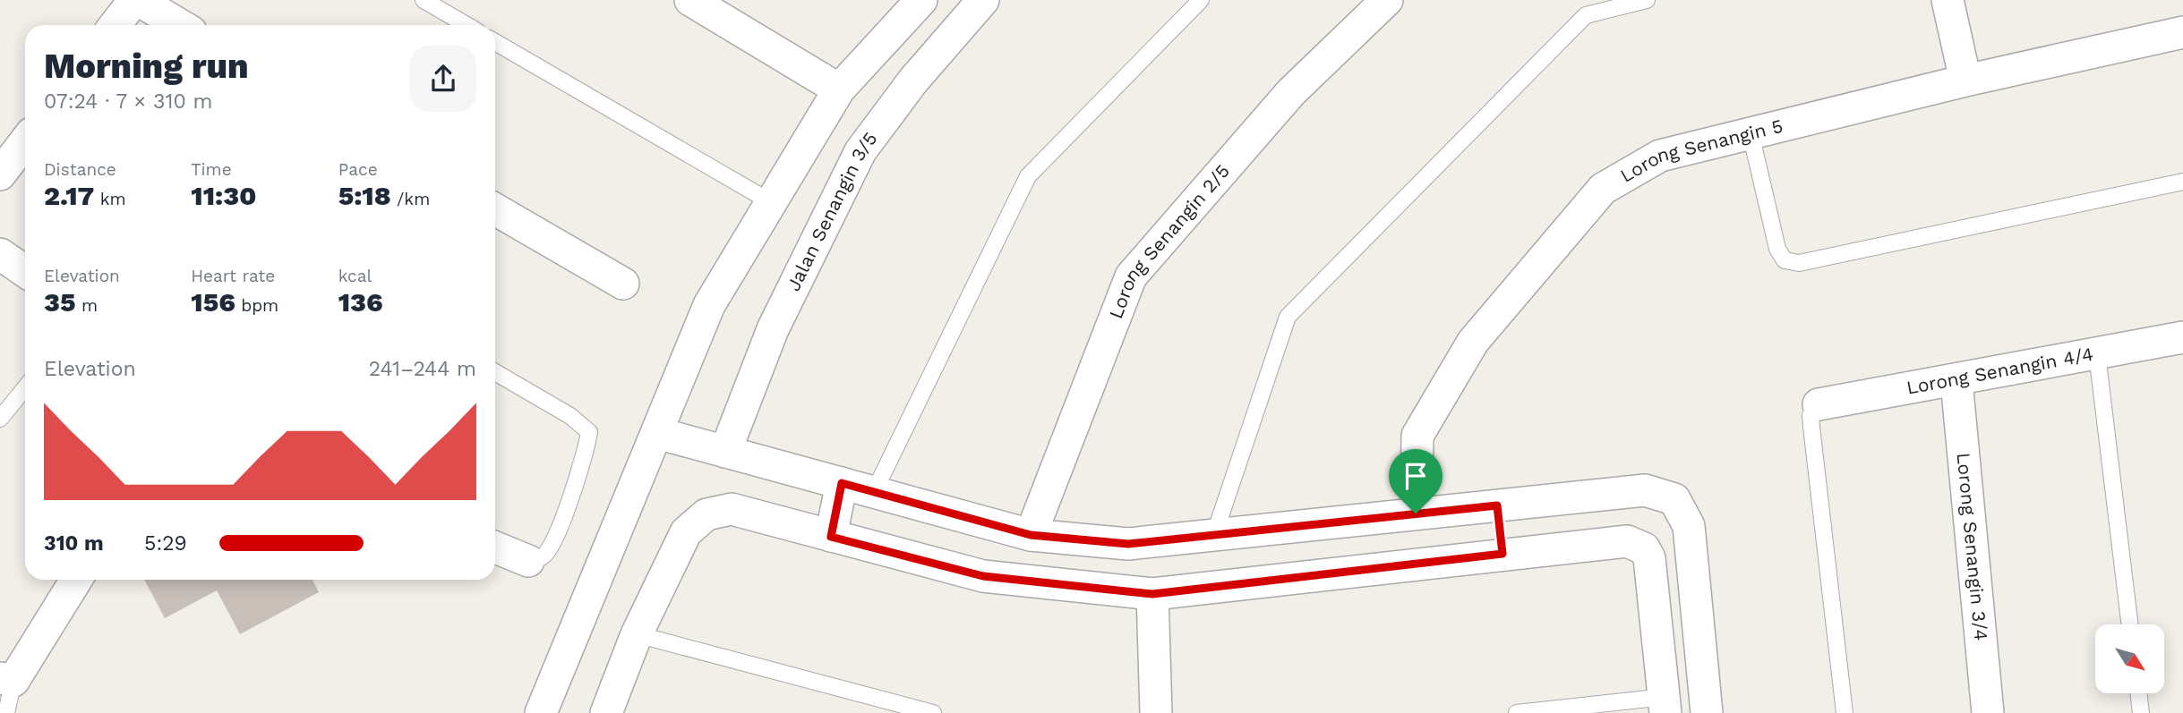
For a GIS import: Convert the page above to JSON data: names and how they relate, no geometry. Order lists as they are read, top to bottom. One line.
{"streets":{"street":["Lorong Senangin 5","Jalan Senangin 3/5","Lorong Senangin 2/5","Lorong Senangin 4/4","Lorong Senangin 3/4"]},"crossings":[["Lorong Senangin 4/4","Lorong Senangin 3/4"]],"north":"bottom right","page":{"heading":["Morning run","07:24 · 7 × 310 m"],"stats":[["Distance","2.17 km"],["Time","11:30"],["Pace","5:18 /km"],["Elevation","35 m"],["Heart rate","156 bpm"],["kcal","136"]],"chart":["Elevation","241–244 m"],"list":[{"name":"310 m","note":"5:29"}]}}
